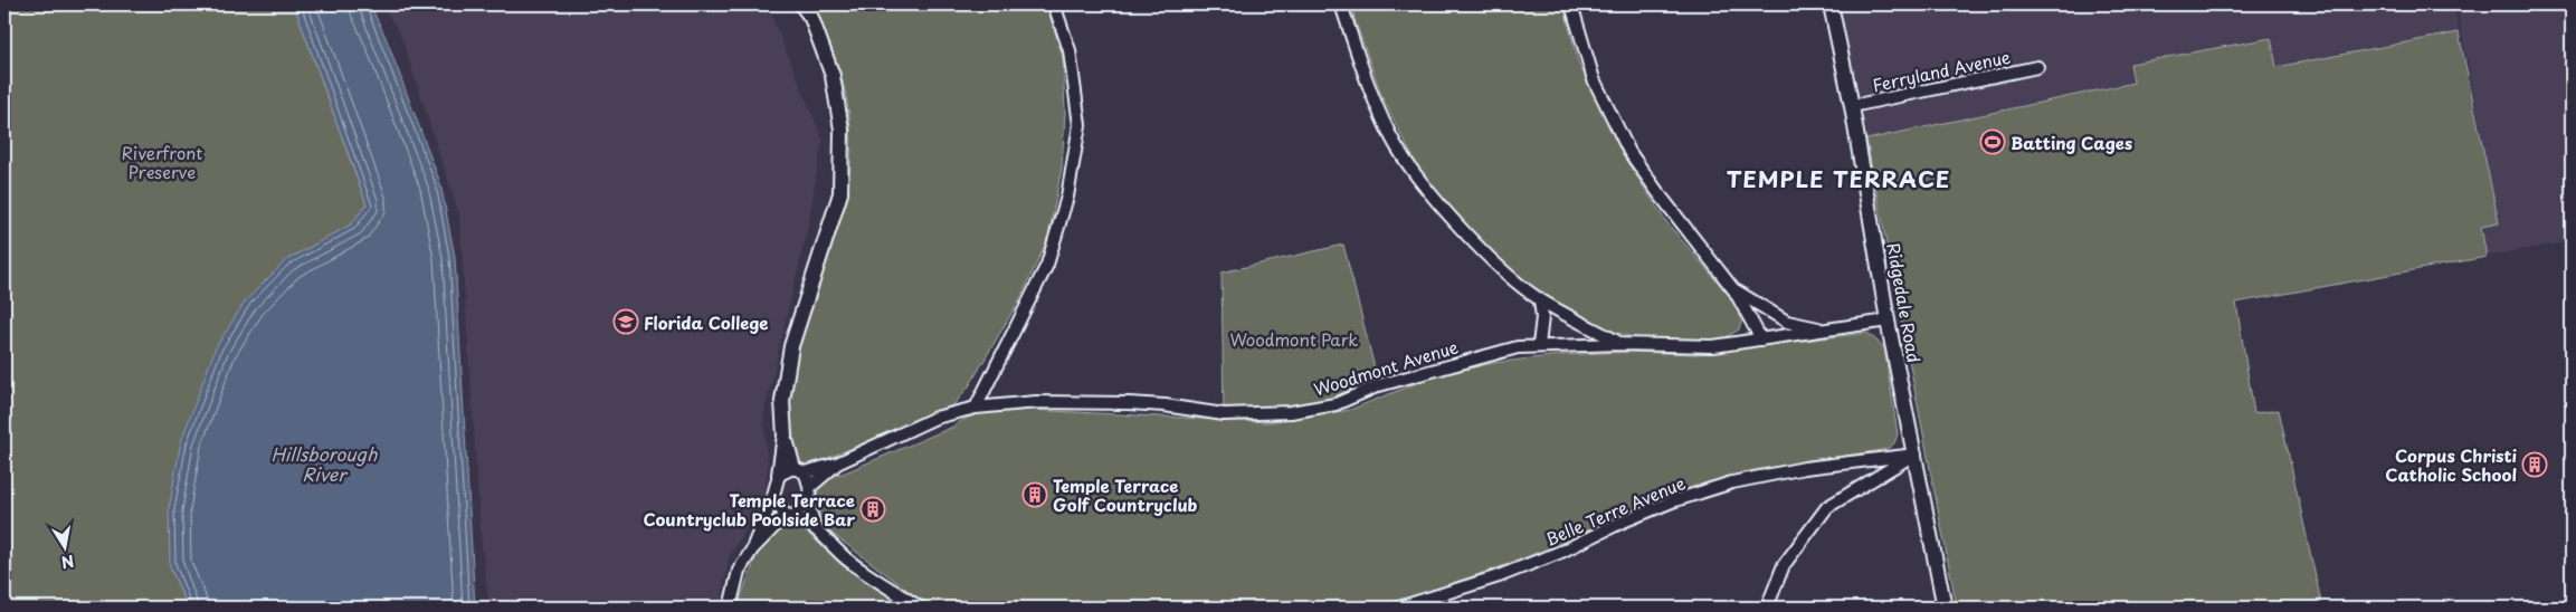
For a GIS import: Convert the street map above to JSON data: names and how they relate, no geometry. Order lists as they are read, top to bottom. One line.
{"streets":{"street":["Ferryland Avenue","Ridgedale Road","Woodmont Avenue","Belle Terre Avenue"]},"crossings":[["Ferryland Avenue","Ridgedale Road"],["Ridgedale Road","Woodmont Avenue"],["Ridgedale Road","Belle Terre Avenue"]],"districts":["TEMPLE TERRACE"],"water":["Hillsborough River"],"parks":["Riverfront Preserve","Woodmont Park"],"places":{"sports":["Batting Cages"],"school or university":["Florida College"],"building":["Corpus Christi Catholic School","Temple Terrace Golf Countryclub","Temple Terrace Countryclub Poolside Bar"]},"north":"bottom"}
